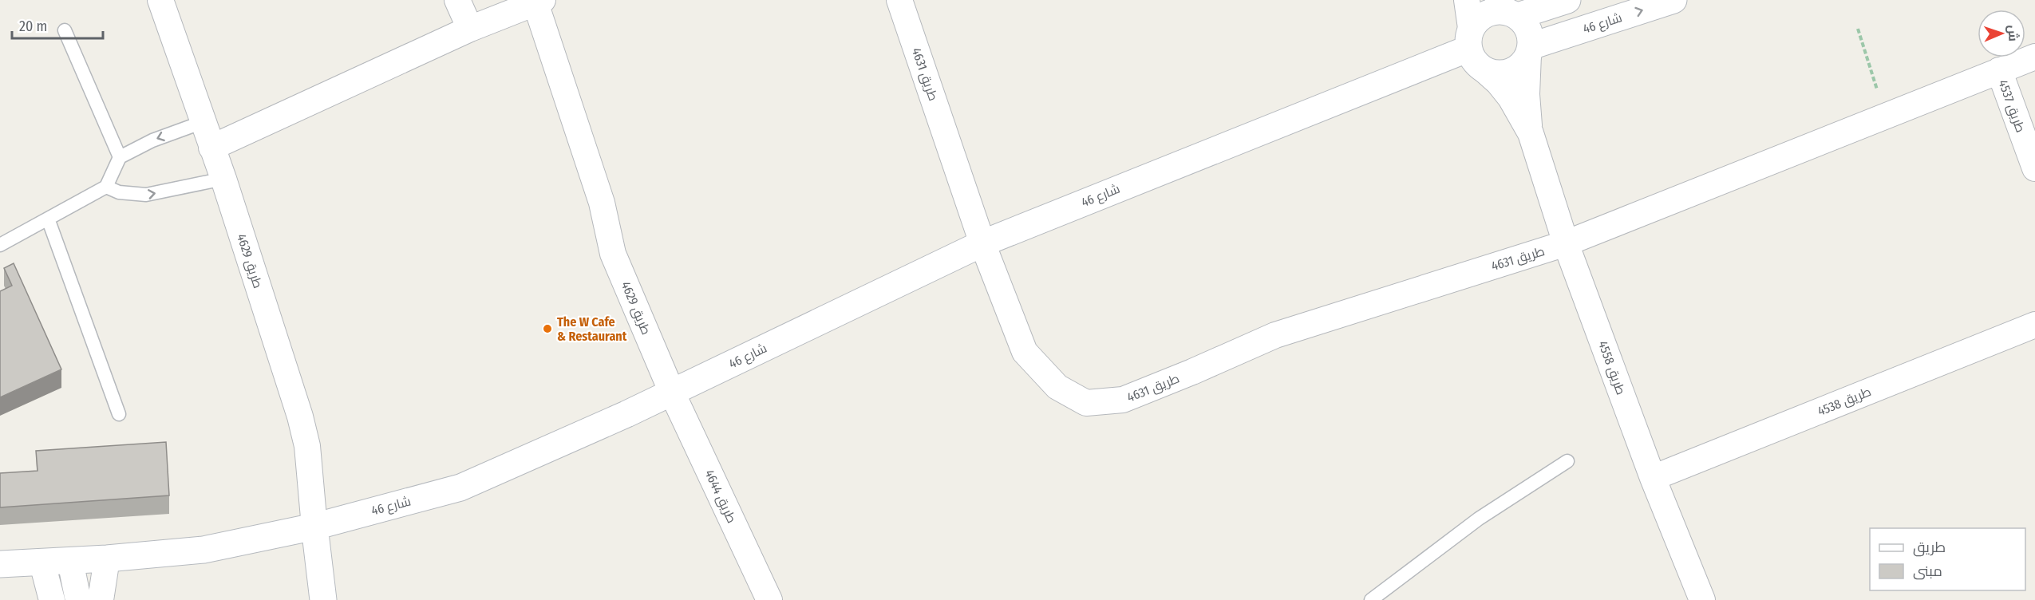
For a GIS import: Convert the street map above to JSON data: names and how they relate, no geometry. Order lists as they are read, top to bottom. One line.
{"streets":{"street":["شارع 46","طريق 4631","طريق 4537","طريق 4629","طريق 4558","طريق 4538","طريق 4644"]},"crossings":[["شارع 46","طريق 4631"],["شارع 46","طريق 4629"],["شارع 46","طريق 4558"],["شارع 46","طريق 4644"],["طريق 4631","طريق 4537"],["طريق 4631","طريق 4558"],["طريق 4629","طريق 4644"],["طريق 4558","طريق 4538"]],"places":["The W Cafe & Restaurant"],"legend":["طريق","مبنى"],"scale_bar":"20 m","north":"right"}
